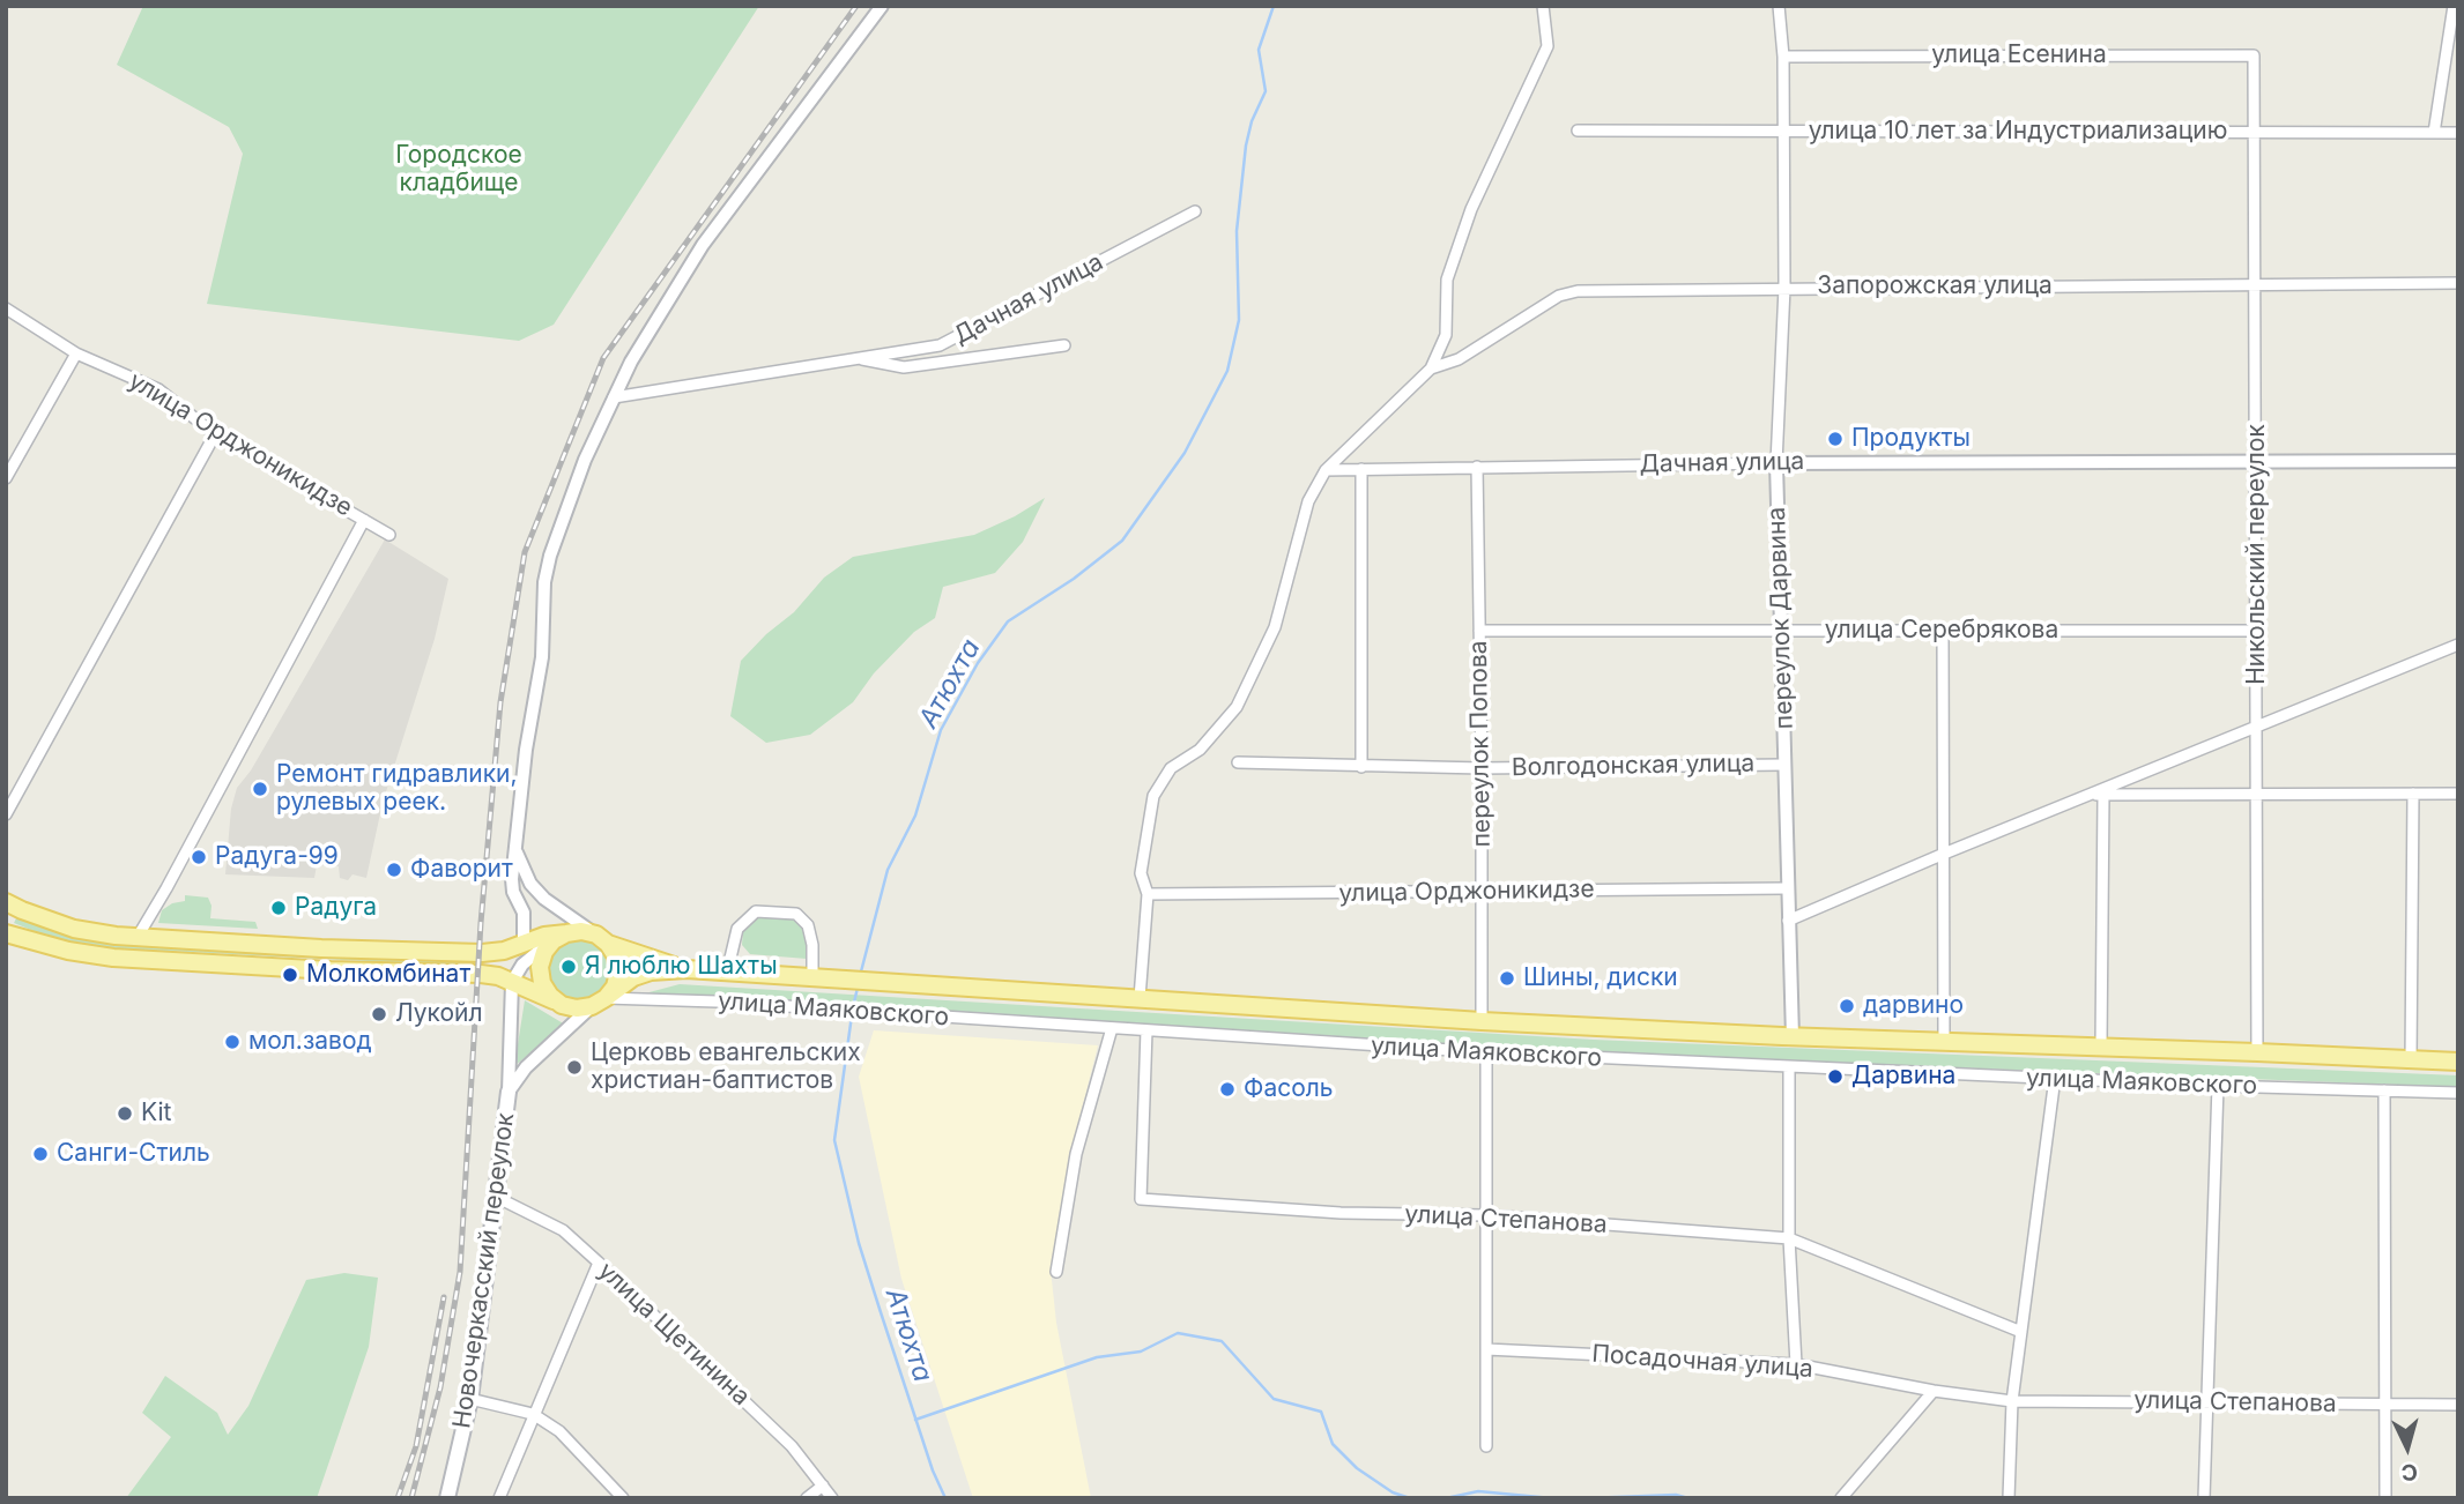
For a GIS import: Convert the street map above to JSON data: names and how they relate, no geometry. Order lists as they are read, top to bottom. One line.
{"streets":{"main road":["улица Маяковского","Новочеркасский переулок"],"street":["улица Есенина","улица 10 лет за Индустриализацию","Запорожская улица","Дачная улица","улица Орджоникидзе","Никольский переулок","переулок Дарвина","улица Серебрякова","переулок Попова","Волгодонская улица","улица Степанова","улица Щетинина","Посадочная улица"]},"crossings":[["улица Есенина","Никольский переулок"],["улица Есенина","переулок Дарвина"],["улица 10 лет за Индустриализацию","Никольский переулок"],["улица 10 лет за Индустриализацию","переулок Дарвина"],["Запорожская улица","Никольский переулок"],["Запорожская улица","переулок Дарвина"],["Дачная улица","Никольский переулок"],["Дачная улица","переулок Дарвина"],["Дачная улица","переулок Попова"],["улица Орджоникидзе","переулок Дарвина"],["улица Орджоникидзе","переулок Попова"],["Никольский переулок","улица Серебрякова"],["Никольский переулок","улица Маяковского"],["переулок Дарвина","улица Серебрякова"],["переулок Дарвина","Волгодонская улица"],["переулок Дарвина","улица Маяковского"],["улица Серебрякова","переулок Попова"],["переулок Попова","Волгодонская улица"],["переулок Попова","улица Маяковского"],["улица Маяковского","улица Степанова"],["улица Степанова","Посадочная улица"],["Новочеркасский переулок","улица Щетинина"]],"water":["Атюхта"],"parks":["Городское кладбище"],"places":["Продукты","Ремонт гидравлики, рулевых реек.","Радуга-99","Фаворит","Радуга","Я люблю Шахты","Молкомбинат","Шины, диски","дарвино","Лукойл","мол.завод","Церковь евангельских христиан-баптистов","Дарвина","Фасоль","Kit","Санги-Стиль"],"north":"bottom"}
